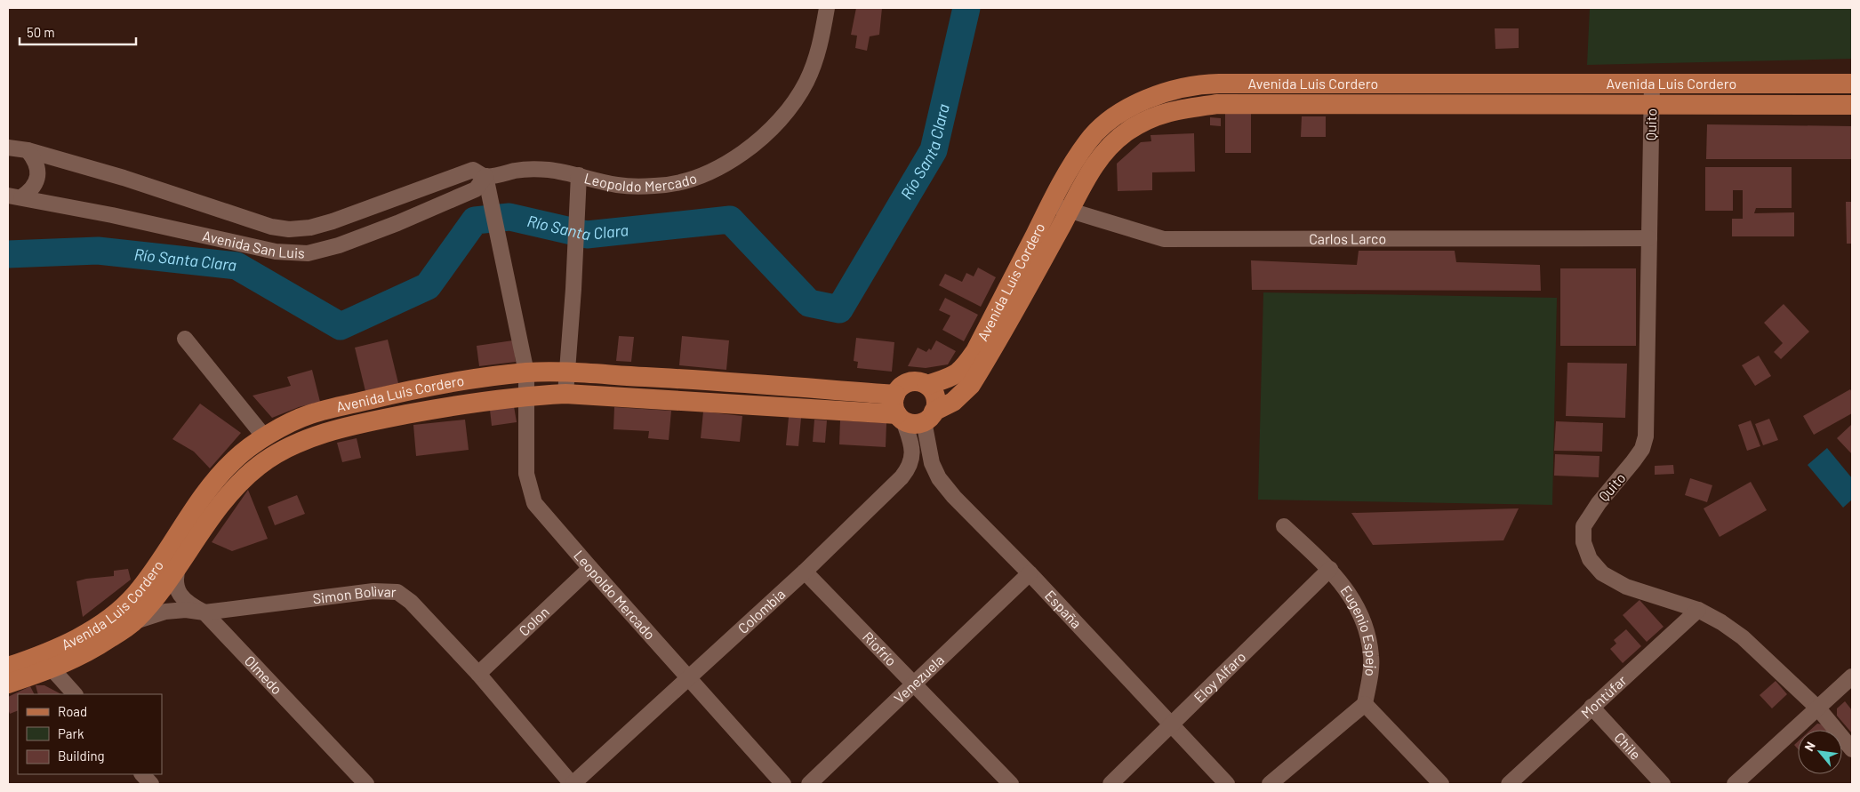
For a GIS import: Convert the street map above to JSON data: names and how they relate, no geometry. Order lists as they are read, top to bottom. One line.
{"streets":{"main road":["Avenida Luis Cordero"],"street":["Quito","Leopoldo Mercado","Carlos Larco","Avenida San Luis","Simon Bolìvar","España","Colombia","Colon","Eugenio Espejo","Riofrío","Olmedo","Eloy Alfaro","Venezuela","Montùfar","Chile"]},"crossings":[["Avenida Luis Cordero","Quito"],["Avenida Luis Cordero","Leopoldo Mercado"],["Avenida Luis Cordero","Carlos Larco"],["Avenida Luis Cordero","Simon Bolìvar"],["Avenida Luis Cordero","España"],["Avenida Luis Cordero","Colombia"],["Avenida Luis Cordero","Olmedo"],["Quito","Carlos Larco"],["Quito","Montùfar"],["Leopoldo Mercado","Avenida San Luis"],["Leopoldo Mercado","Colombia"],["Leopoldo Mercado","Colon"],["Simon Bolìvar","Colombia"],["Simon Bolìvar","Colon"],["Simon Bolìvar","Olmedo"],["España","Colombia"],["España","Eloy Alfaro"],["España","Venezuela"],["Colombia","Riofrío"],["Eugenio Espejo","Eloy Alfaro"],["Riofrío","Venezuela"],["Montùfar","Chile"]],"water":["Río Santa Clara"],"legend":["Road","Park","Building"],"scale_bar":"50 m","north":"top left"}
